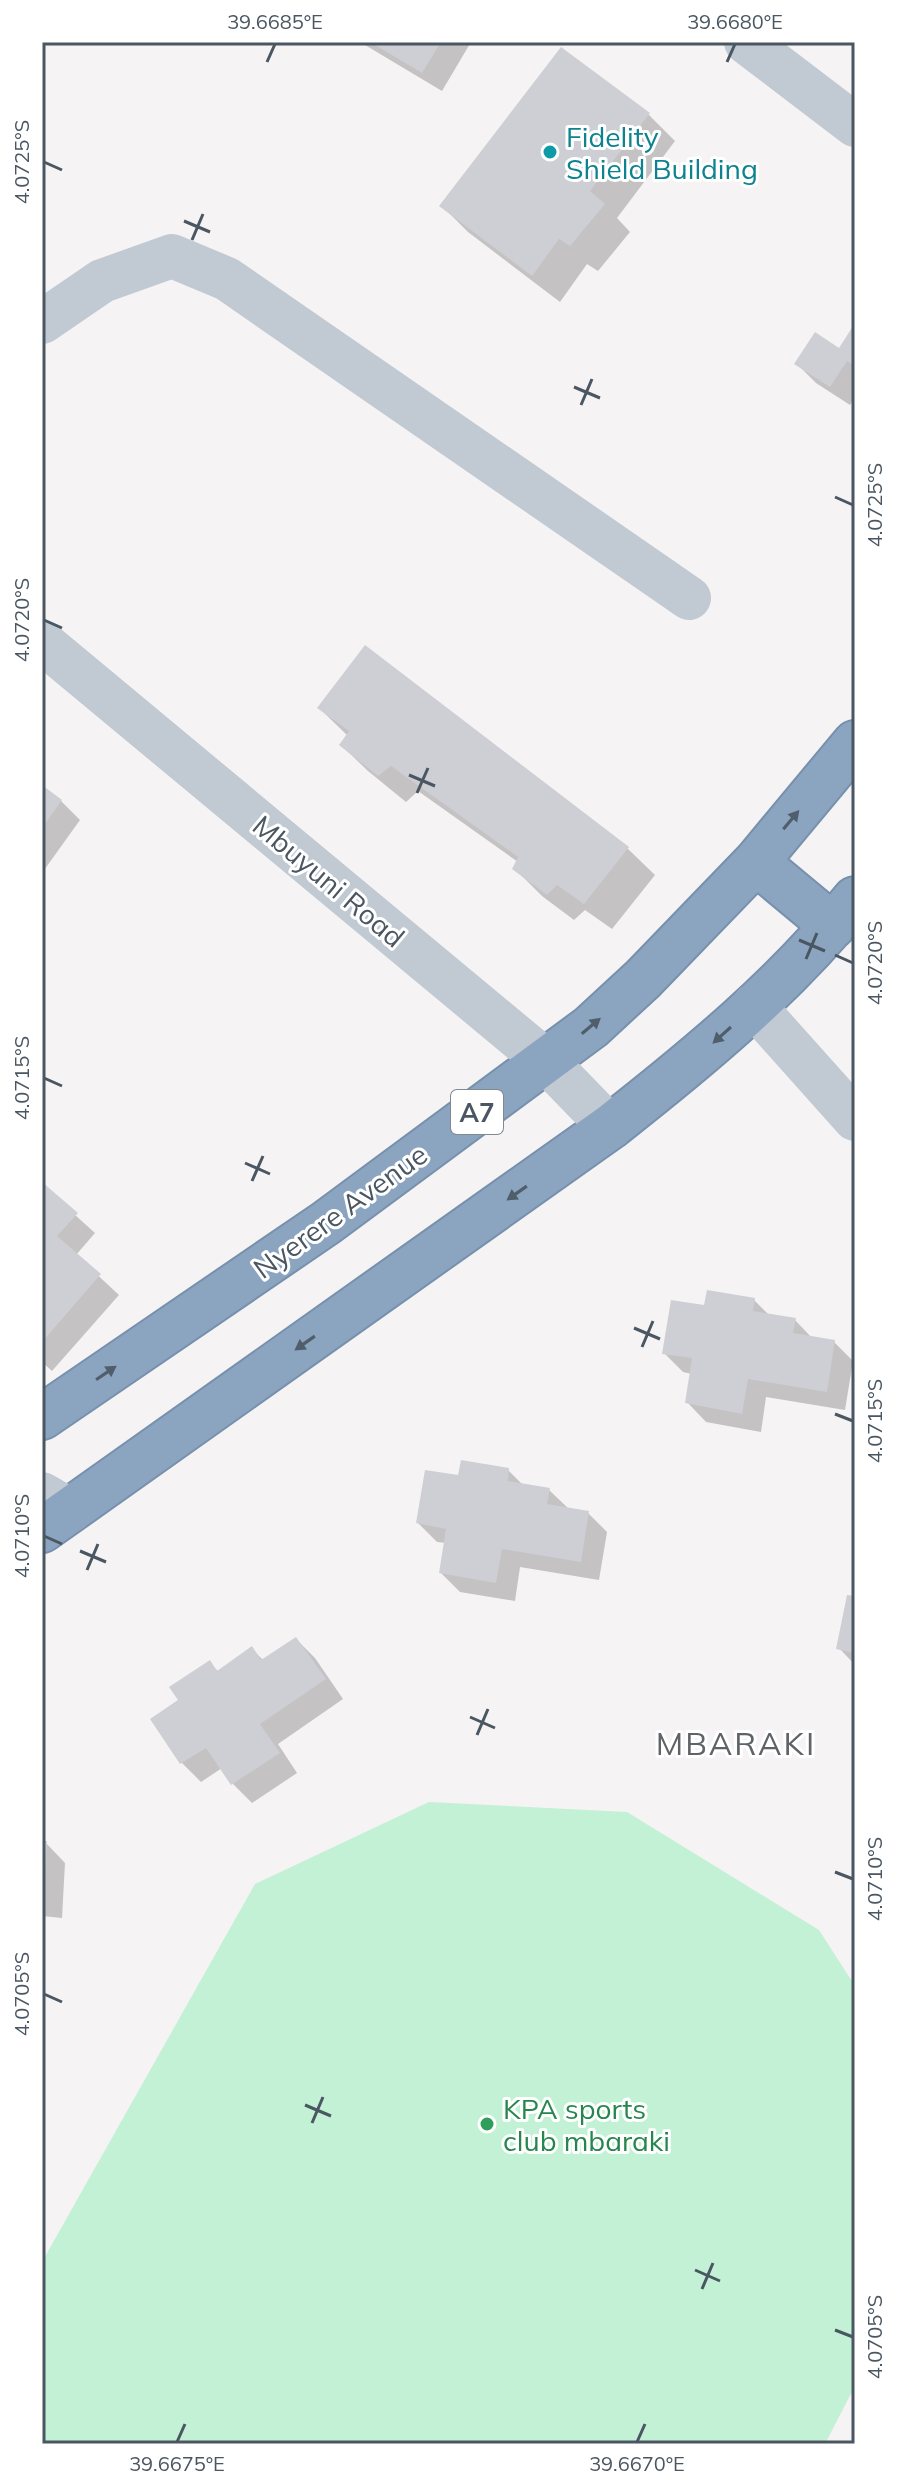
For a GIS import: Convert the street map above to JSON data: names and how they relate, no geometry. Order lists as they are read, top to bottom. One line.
{"streets":{"highway":["A7","Nyerere Avenue"],"street":["Mbuyuni Road"]},"crossings":[["Mbuyuni Road","Nyerere Avenue"]],"districts":["MBARAKI"],"places":["Fidelity Shield Building","KPA sports club mbaraki"],"coordinates":["39.6685°E","39.6680°E","4.0725°S","4.0720°S","4.0715°S","4.0710°S","4.0705°S","39.6675°E","39.6670°E"]}
